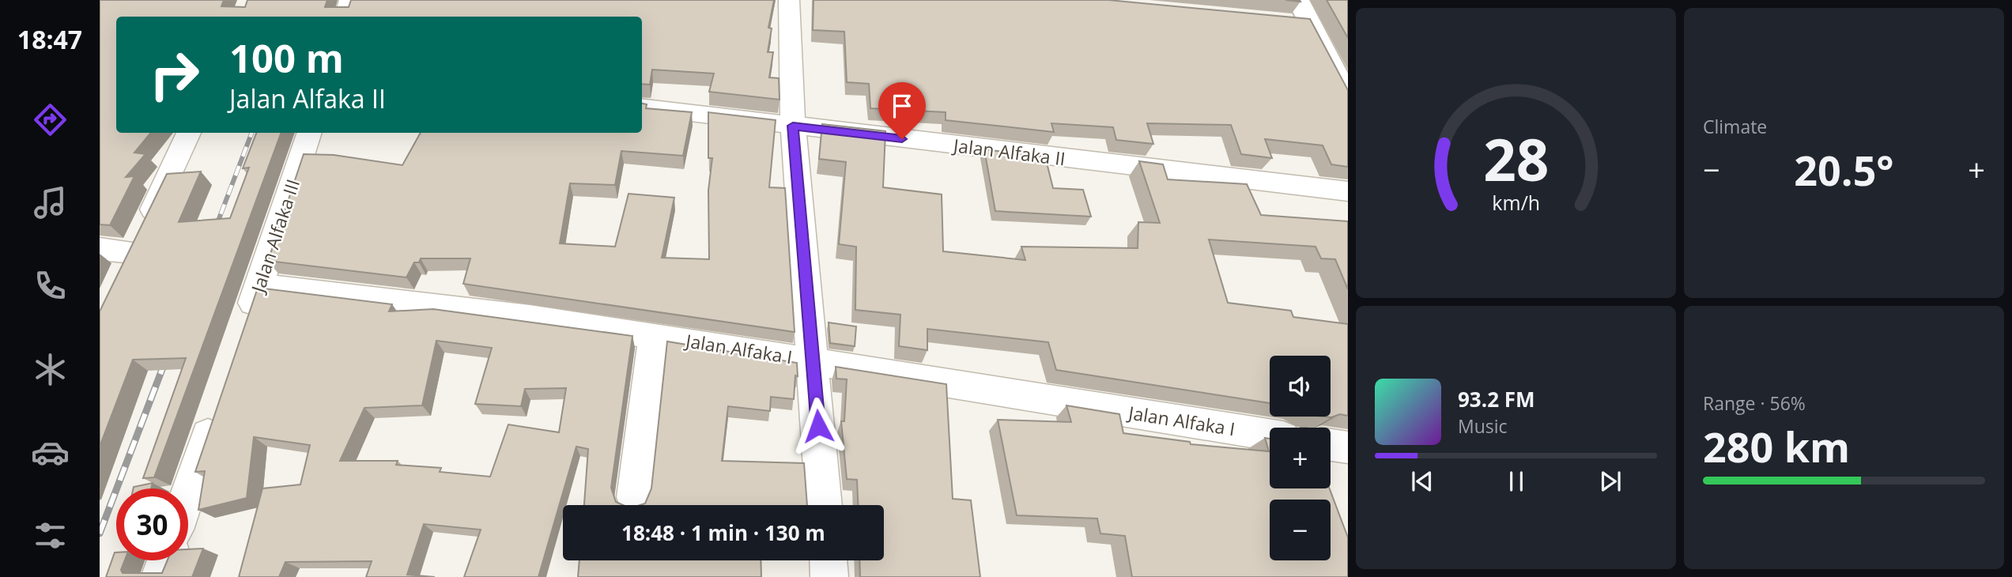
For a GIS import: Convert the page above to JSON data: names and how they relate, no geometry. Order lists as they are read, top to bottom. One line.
{"streets":{"street":["Jalan Alfaka II","Jalan Alfaka III","Jalan Alfaka I"]},"crossings":[["Jalan Alfaka III","Jalan Alfaka I"]],"page":{"tabs":"18:47","tile":["Climate",["Range · 56%","280 km"]],"turn":["100 m","Jalan Alfaka II"],"heat":["−","20.5°","+"],"map_buttons":["+","−"],"song":["93.2 FM","Music"],"limit":"30","trip":"18:48 · 1 min · 130 m","gauge":["28","km/h"]}}
